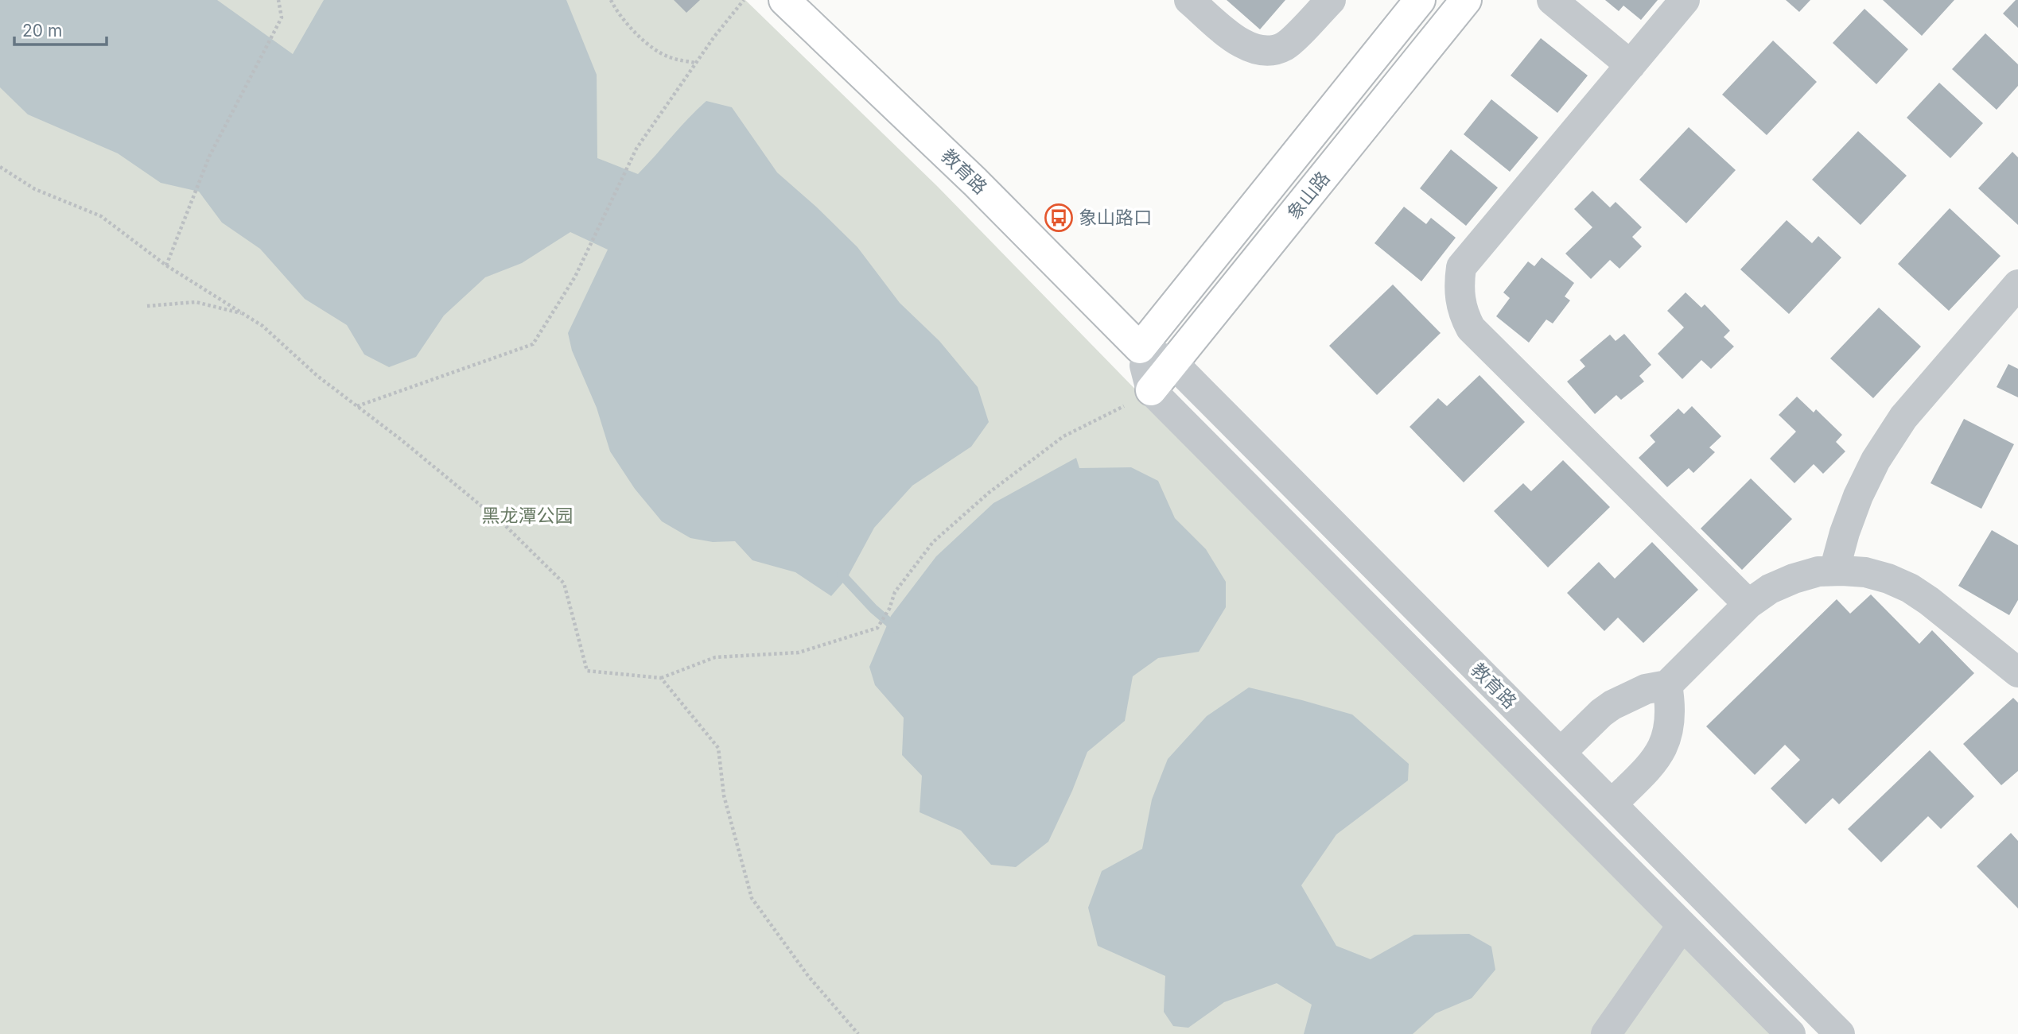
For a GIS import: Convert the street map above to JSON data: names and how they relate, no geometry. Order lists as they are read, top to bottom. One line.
{"streets":{"main road":["教育路","象山路"]},"crossings":[["教育路","象山路"]],"parks":["黑龙潭公园"],"places":{"bus stop":["象山路口"]},"scale_bar":"20 m"}
